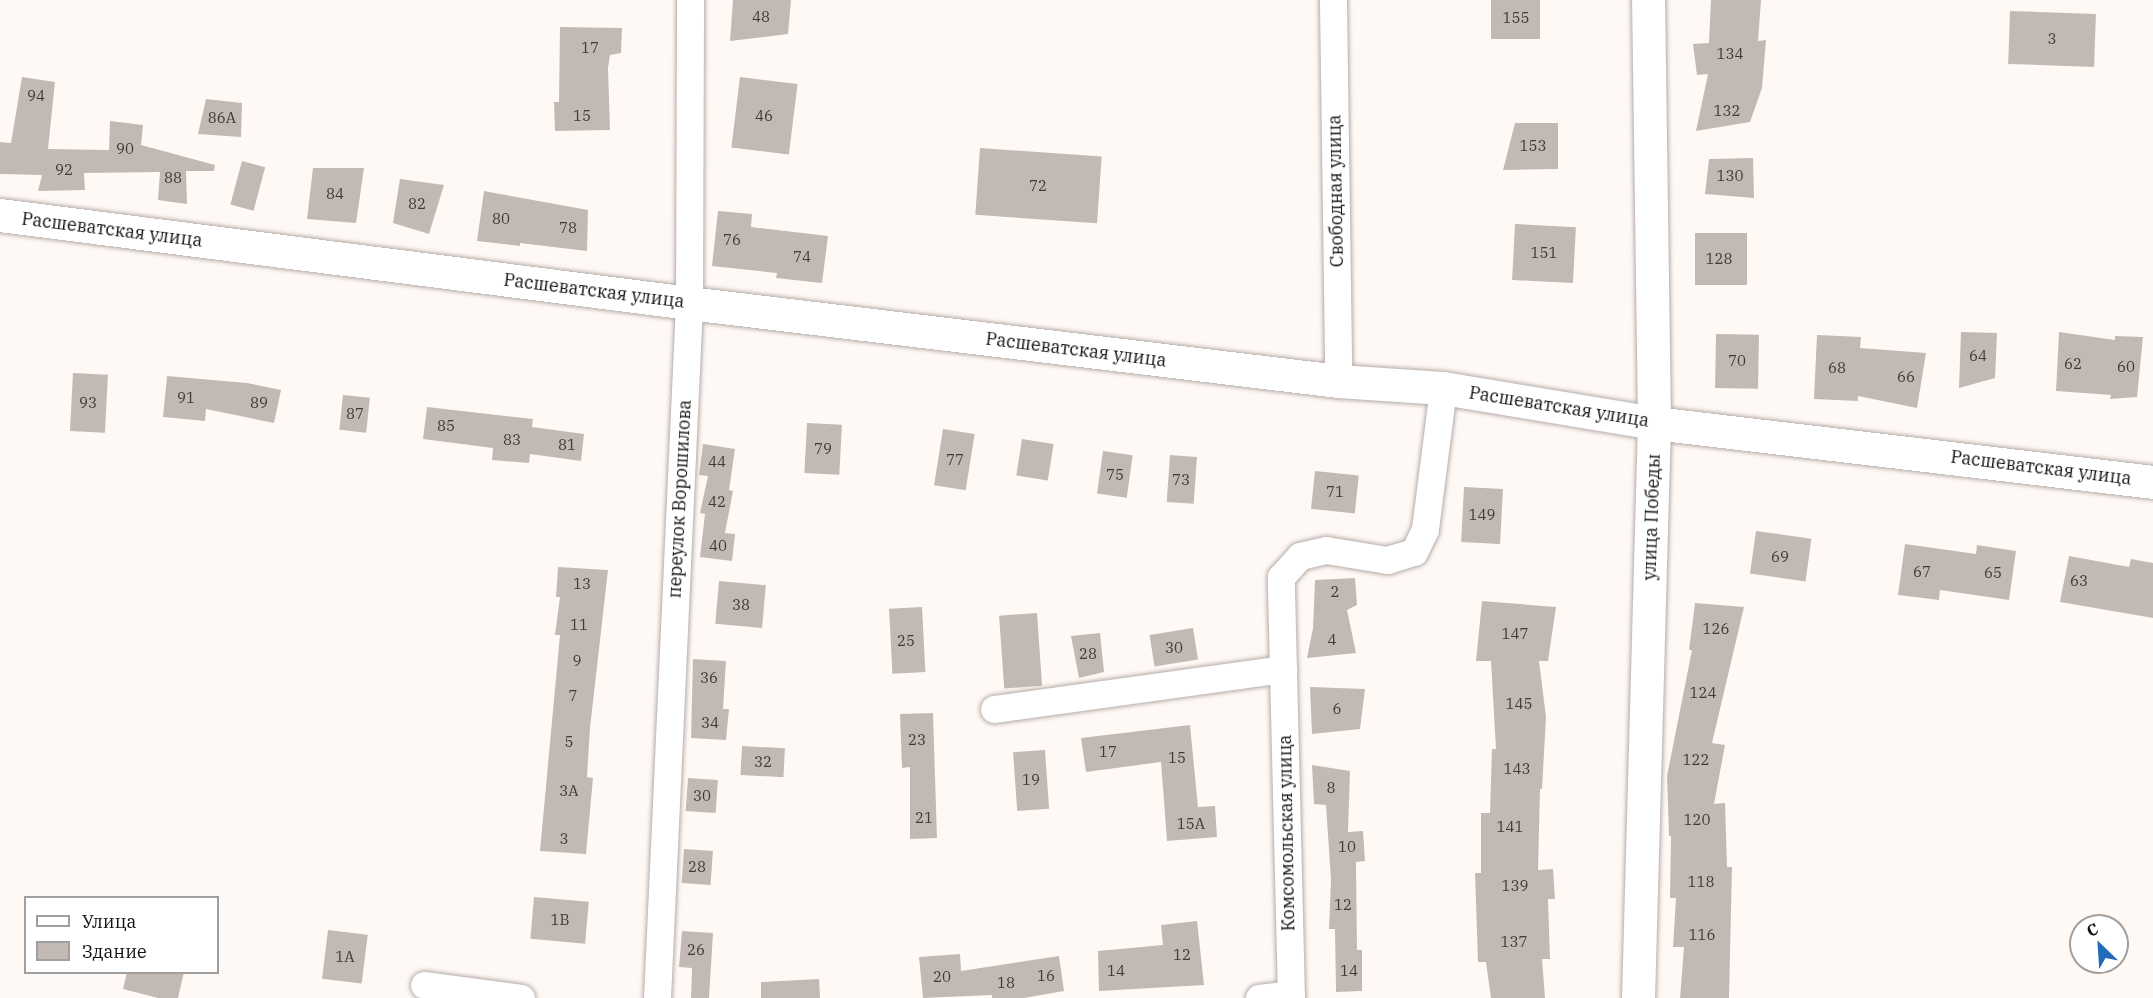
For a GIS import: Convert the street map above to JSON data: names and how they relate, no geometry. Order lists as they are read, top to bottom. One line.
{"streets":{"street":["Свободная улица","Расшеватская улица","переулок Ворошилова","улица Победы","Комсомольская улица"]},"crossings":[["Свободная улица","Расшеватская улица"],["Расшеватская улица","переулок Ворошилова"],["Расшеватская улица","улица Победы"],["Расшеватская улица","Комсомольская улица"]],"house_numbers":["48","155","3","17","134","94","132","15","46","86А","153","90","92","130","88","72","84","82","80","78","76","151","74","128","64","70","62","60","68","66","91","93","89","87","85","83","81","79","77","44","75","73","71","42","149","40","69","67","65","63","13","2","38","11","126","147","4","25","30","28","9","36","124","7","145","6","34","23","5","17","15","122","32","143","19","8","3А","30","21","120","15А","141","3","10","28","118","139","12","1В","116","137","26","12","1А","14","14","16","20","18"],"legend":["Улица","Здание"],"north":"top left"}
